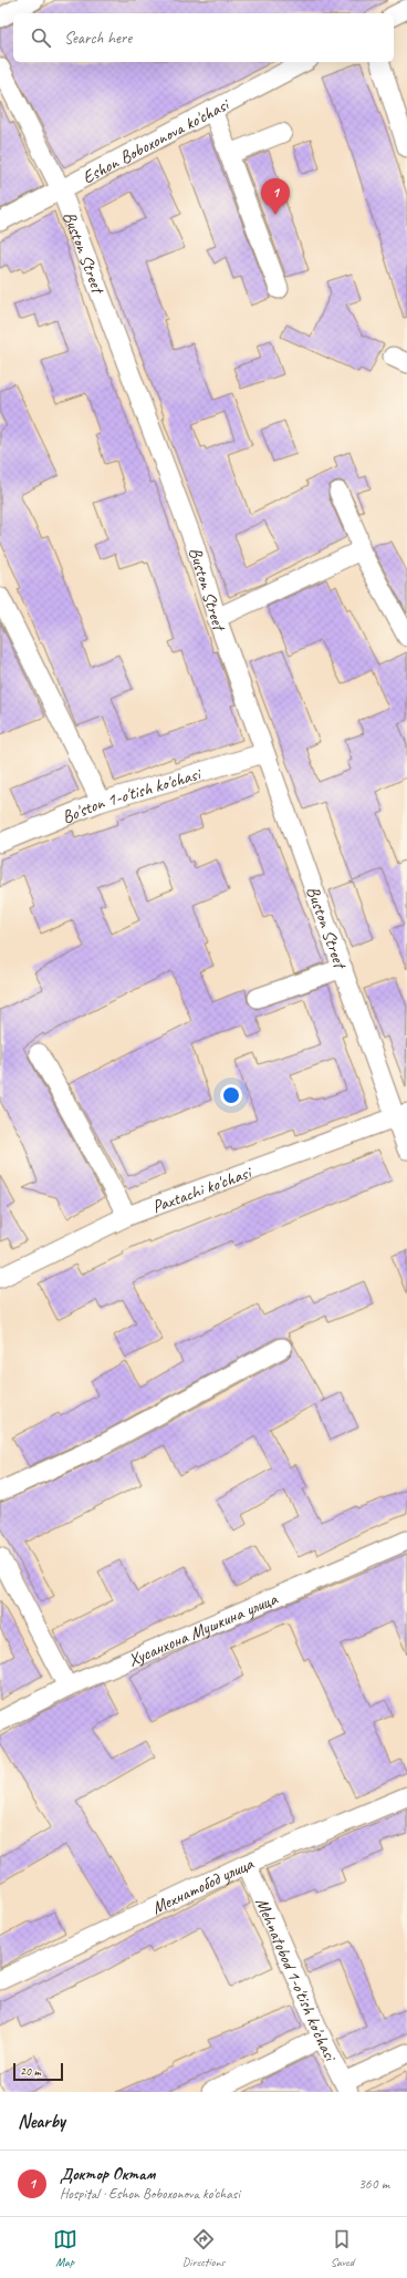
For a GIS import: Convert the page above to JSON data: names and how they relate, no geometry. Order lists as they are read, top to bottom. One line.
{"streets":{"street":["Eshon Boboxonova ko'chasi","Buston Street","Bo'ston 1-o'tish ko'chasi","Paxtachi ko'chasi","Хусанхона Мушкина улица","Мехнатобод улица","Mehnatobod 1-o'tish ko'chasi"]},"crossings":[["Eshon Boboxonova ko'chasi","Buston Street"],["Buston Street","Bo'ston 1-o'tish ko'chasi"],["Buston Street","Paxtachi ko'chasi"],["Мехнатобод улица","Mehnatobod 1-o'tish ko'chasi"]],"scale_bar":"20 m","page":{"search":"Search here","pins":"1","scale":"20 m","heading":"Nearby","list":[{"mark":"1","name":"Доктор Октам","note":"Hospital · Eshon Boboxonova ko'chasi","value":"360 m"}],"nav":["Map","Directions","Saved"]}}
